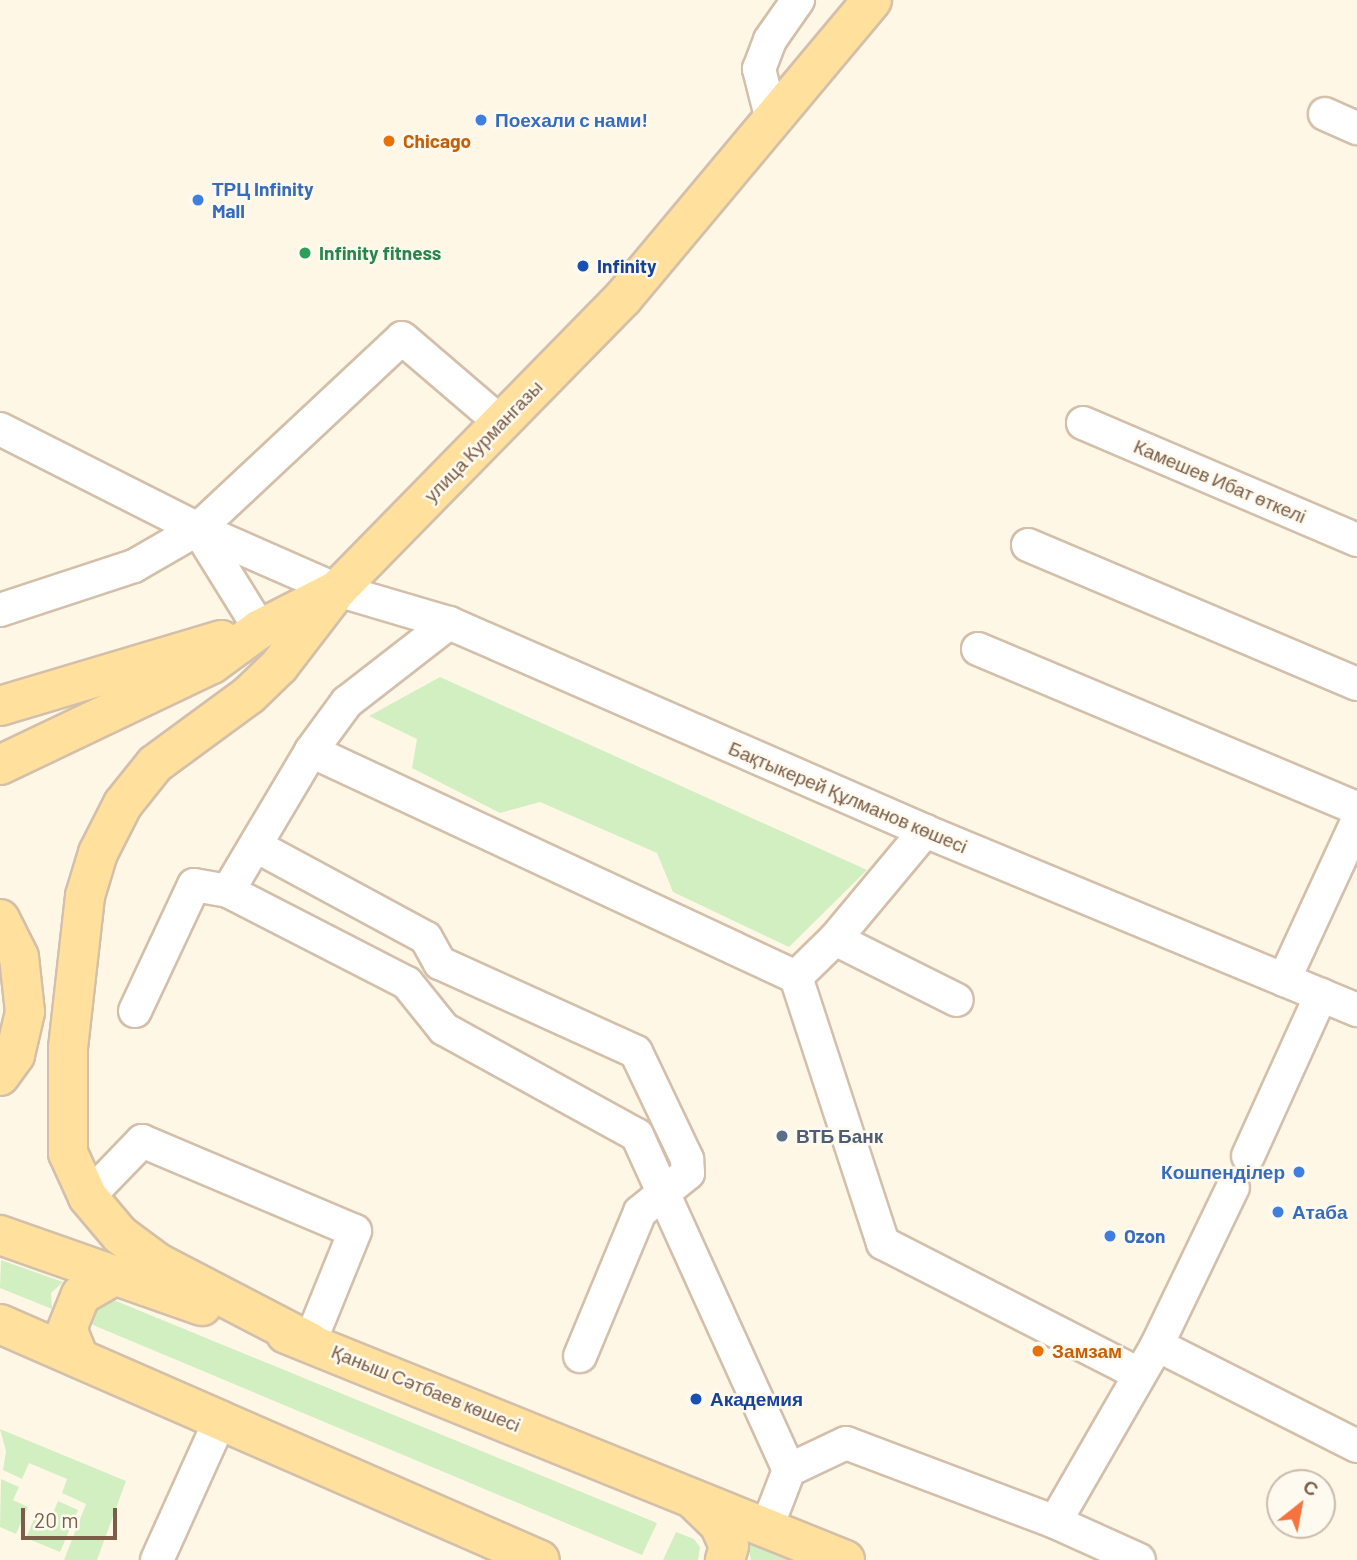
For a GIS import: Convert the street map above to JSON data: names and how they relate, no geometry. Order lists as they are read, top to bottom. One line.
{"streets":{"main road":["улица Курмангазы","Қаныш Сәтбаев көшесі"],"street":["Камешев Ибат өткелі","Бақтыкерей Құлманов көшесі"]},"crossings":[["улица Курмангазы","Бақтыкерей Құлманов көшесі"]],"places":["Поехали с нами!","Chicago","ТРЦ Infinity Mall","Infinity fitness","Infinity","ВТБ Банк","Кошпенділер","Атаба","Ozon","Замзам","Академия"],"scale_bar":"20 m","north":"top right"}
